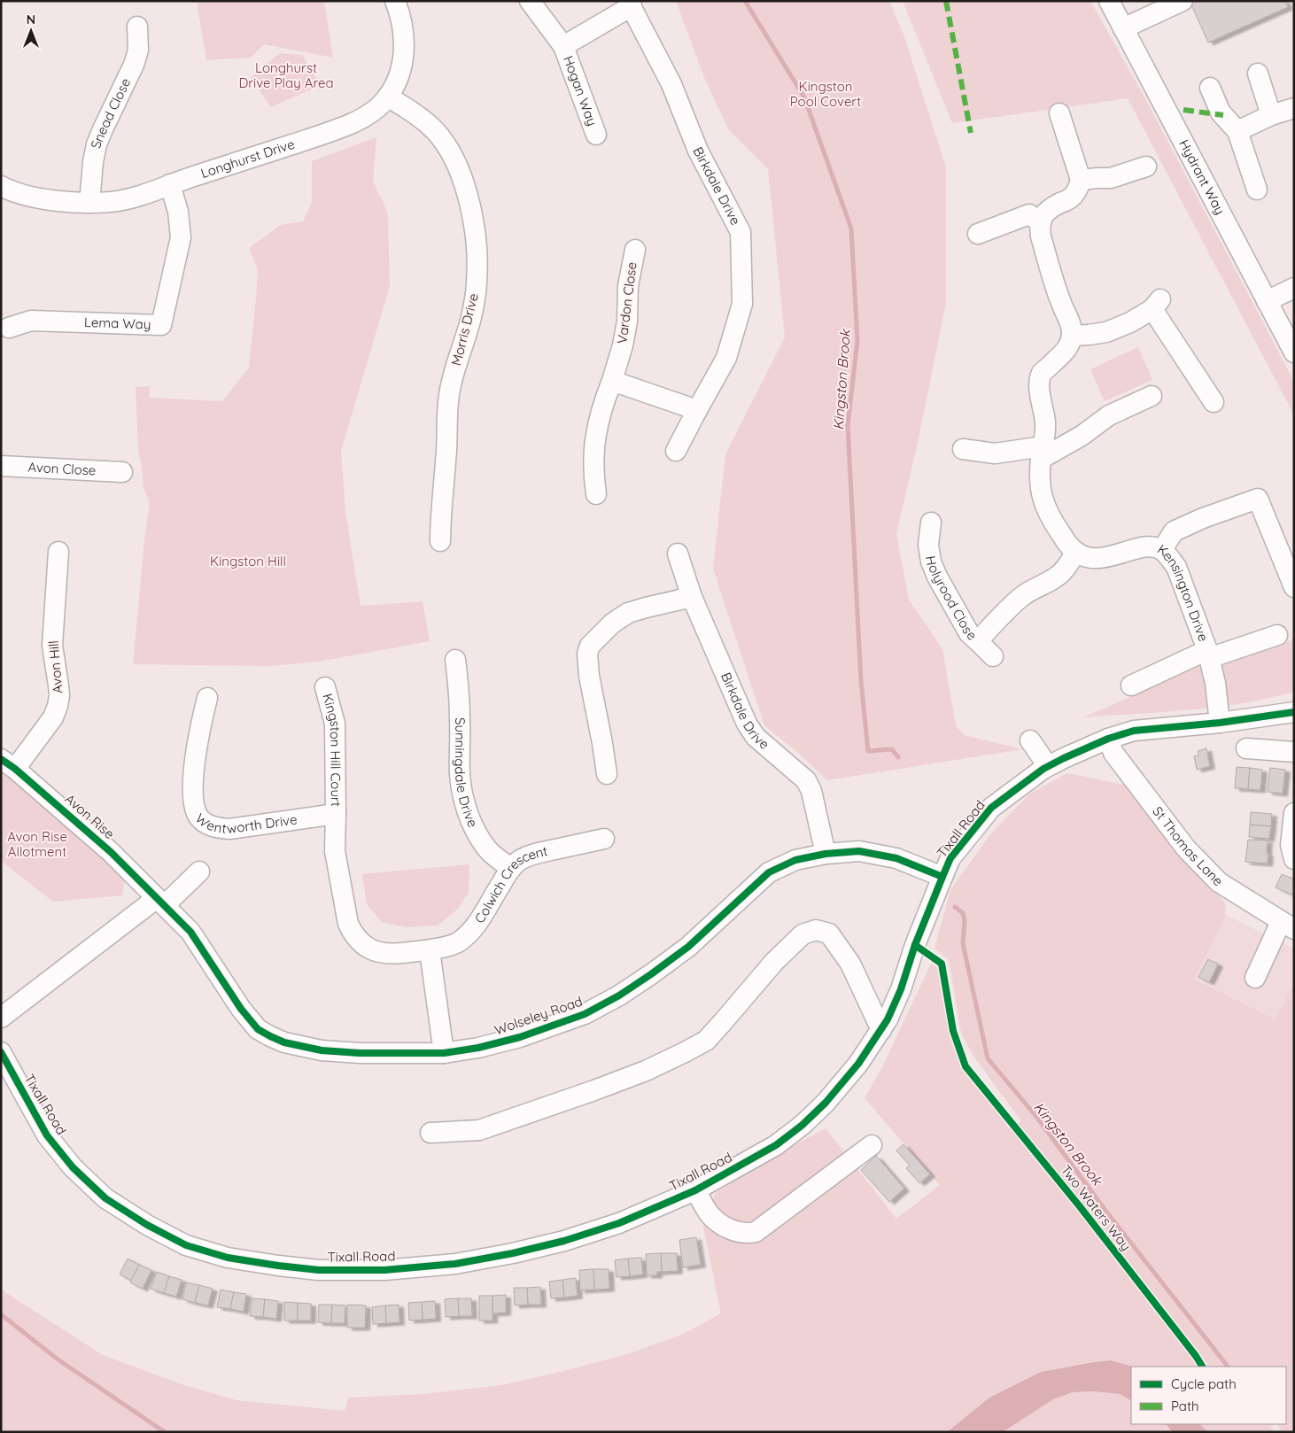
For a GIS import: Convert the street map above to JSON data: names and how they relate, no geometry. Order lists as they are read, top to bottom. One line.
{"streets":{"street":["Hogan Way","Snead Close","Longhurst Drive","Hydrant Way","Birkdale Drive","Vardon Close","Lema Way","Morris Drive","Avon Close","Holyrood Close","Kensington Drive","Avon Hill","Kingston Hill Court","Sunningdale Drive","Wentworth Drive","Avon Rise","Tixall Road","St Thomas Lane","Colwich Crescent","Wolseley Road"],"cycle path":["Two Waters Way"]},"crossings":[["Hogan Way","Birkdale Drive"],["Snead Close","Longhurst Drive"],["Longhurst Drive","Lema Way"],["Longhurst Drive","Morris Drive"],["Birkdale Drive","Wolseley Road"],["Holyrood Close","Kensington Drive"],["Kensington Drive","Tixall Road"],["Avon Hill","Avon Rise"],["Kingston Hill Court","Wentworth Drive"],["Kingston Hill Court","Colwich Crescent"],["Sunningdale Drive","Colwich Crescent"],["Wentworth Drive","Colwich Crescent"],["Avon Rise","Wolseley Road"],["Tixall Road","St Thomas Lane"],["Tixall Road","Wolseley Road"]],"water":["Kingston Brook"],"parks":["Longhurst Drive Play Area","Kingston Pool Covert","Kingston Hill","Avon Rise Allotment"],"legend":["Cycle path","Path"],"north":"top"}
